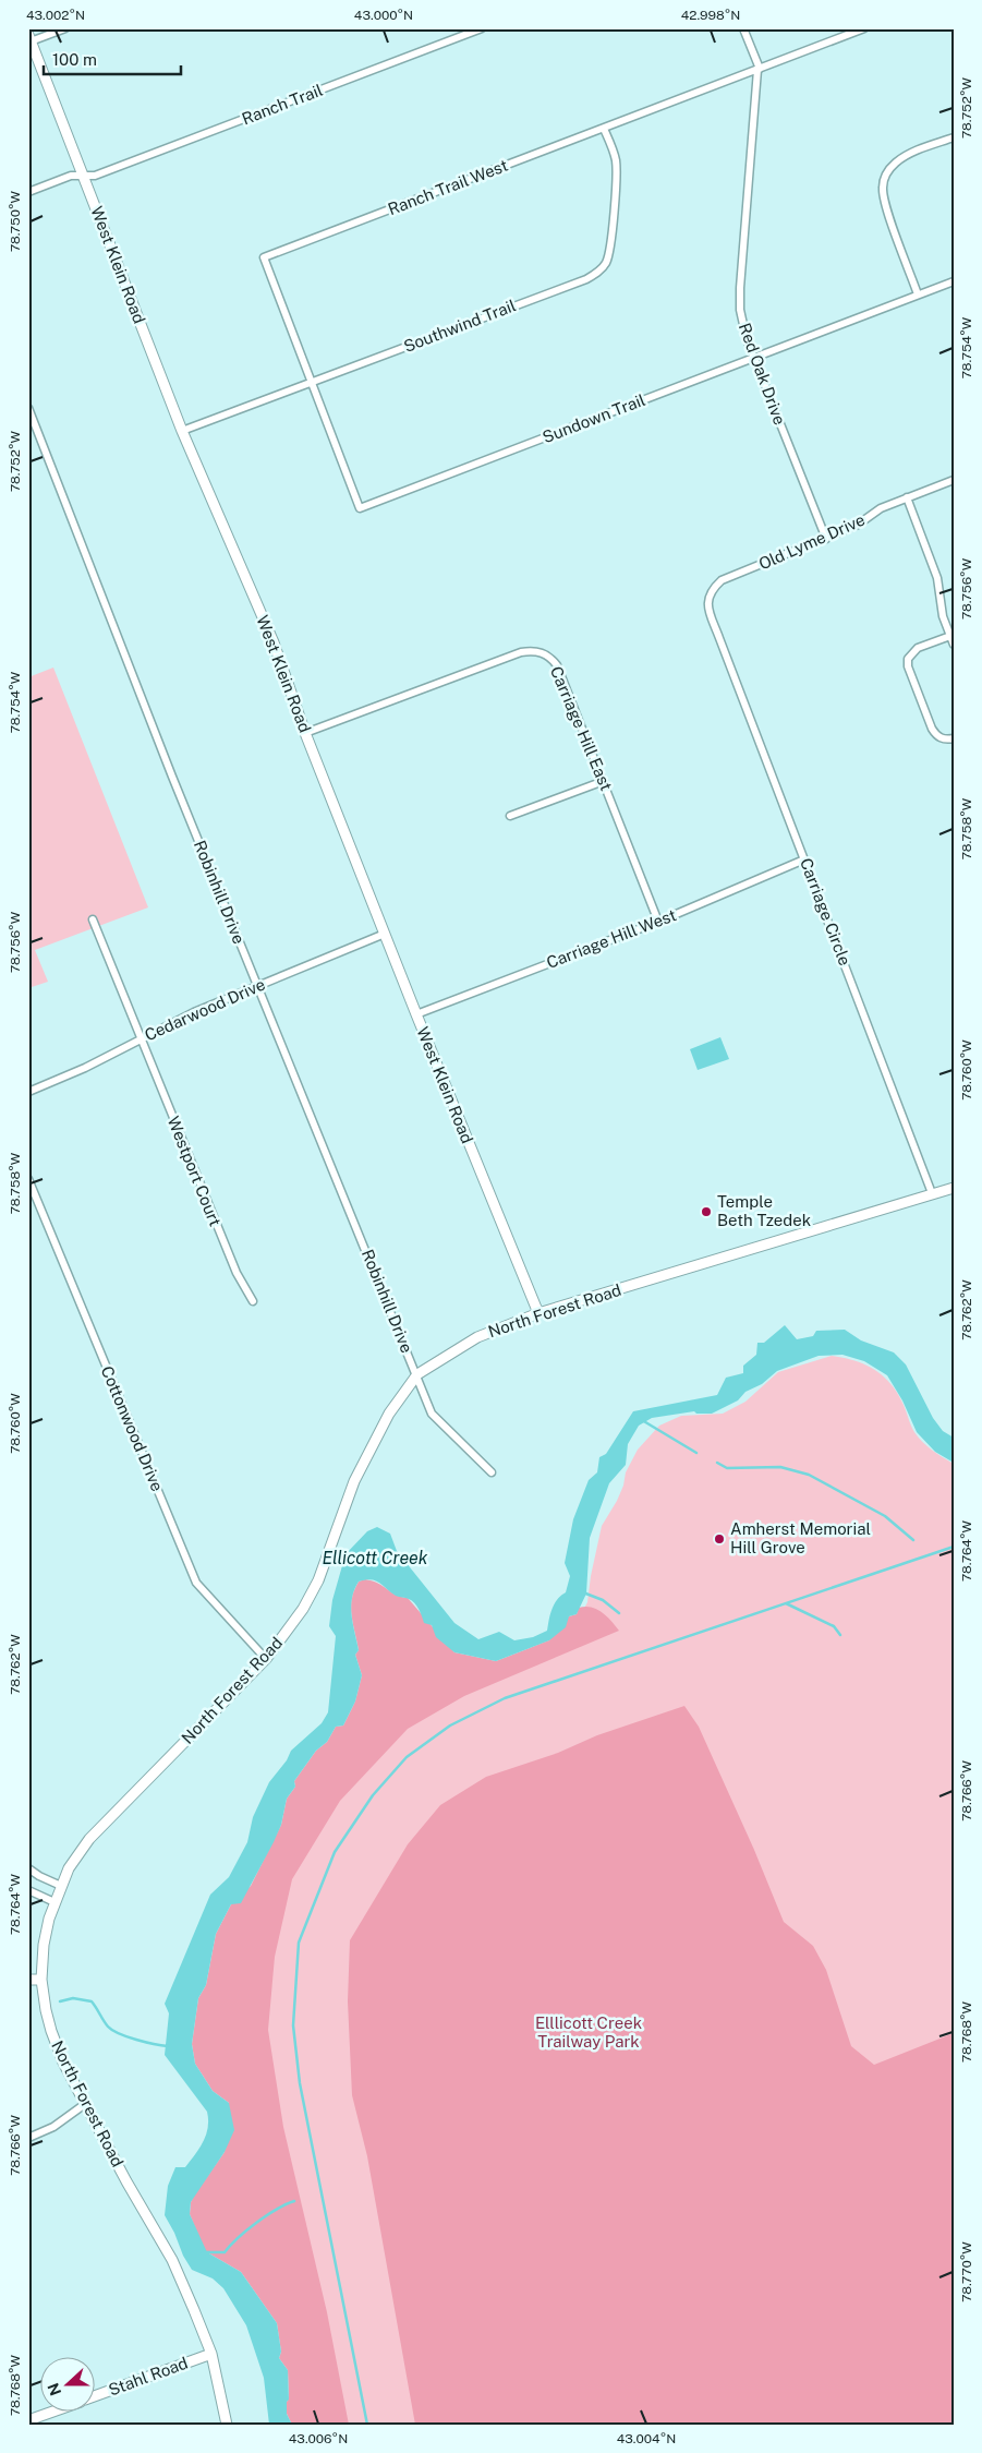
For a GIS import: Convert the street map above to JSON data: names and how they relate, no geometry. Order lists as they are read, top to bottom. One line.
{"streets":{"street":["Ranch Trail","Ranch Trail West","West Klein Road","Southwind Trail","Red Oak Drive","Sundown Trail","Old Lyme Drive","Carriage Hill East","Robinhill Drive","Carriage Circle","Carriage Hill West","Cedarwood Drive","Westport Court","North Forest Road","Cottonwood Drive","Stahl Road"]},"crossings":[["Ranch Trail","West Klein Road"],["Ranch Trail West","Southwind Trail"],["Ranch Trail West","Red Oak Drive"],["Ranch Trail West","Sundown Trail"],["West Klein Road","Southwind Trail"],["West Klein Road","Carriage Hill East"],["West Klein Road","Carriage Hill West"],["West Klein Road","Cedarwood Drive"],["West Klein Road","North Forest Road"],["Southwind Trail","Sundown Trail"],["Red Oak Drive","Sundown Trail"],["Red Oak Drive","Old Lyme Drive"],["Old Lyme Drive","Carriage Circle"],["Carriage Hill East","Carriage Hill West"],["Robinhill Drive","Cedarwood Drive"],["Robinhill Drive","North Forest Road"],["Carriage Circle","Carriage Hill West"],["Carriage Circle","North Forest Road"],["Cedarwood Drive","Westport Court"],["North Forest Road","Cottonwood Drive"],["North Forest Road","Stahl Road"]],"water":["Ellicott Creek"],"parks":["Elllicott Creek Trailway Park"],"places":["Temple Beth Tzedek","Amherst Memorial Hill Grove"],"scale_bar":"100 m","north":"left","coordinates":["43.002°N","43.000°N","42.998°N","78.752°W","78.750°W","78.754°W","78.756°W","78.758°W","78.760°W","78.762°W","78.764°W","78.766°W","78.768°W","78.770°W","43.006°N","43.004°N"]}
